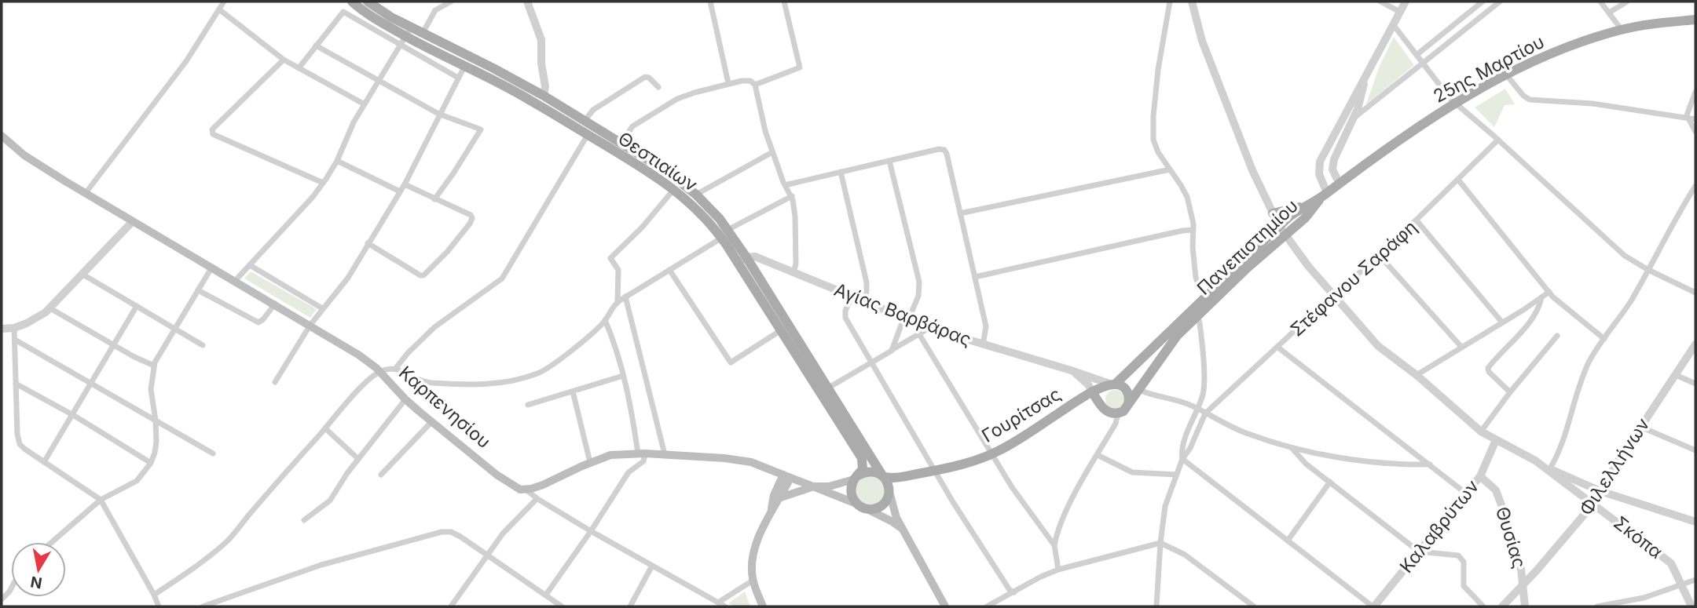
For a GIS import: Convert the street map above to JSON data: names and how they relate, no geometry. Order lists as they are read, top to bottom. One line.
{"streets":{"main road":["25ης Μαρτίου","Θεστιαίων","Πανεπιστημίου","Καρπενησίου","Γουρίτσας"],"street":["Στέφανου Σαράφη","Αγίας Βαρβάρας","Φιλελλήνων","Καλαβρύτων","Θυσίας","Σκόπα"]},"crossings":[["25ης Μαρτίου","Πανεπιστημίου"],["Θεστιαίων","Αγίας Βαρβάρας"],["Θεστιαίων","Γουρίτσας"],["Πανεπιστημίου","Αγίας Βαρβάρας"],["Πανεπιστημίου","Γουρίτσας"],["Αγίας Βαρβάρας","Γουρίτσας"],["Φιλελλήνων","Θυσίας"],["Φιλελλήνων","Σκόπα"],["Καλαβρύτων","Θυσίας"]],"north":"bottom"}
